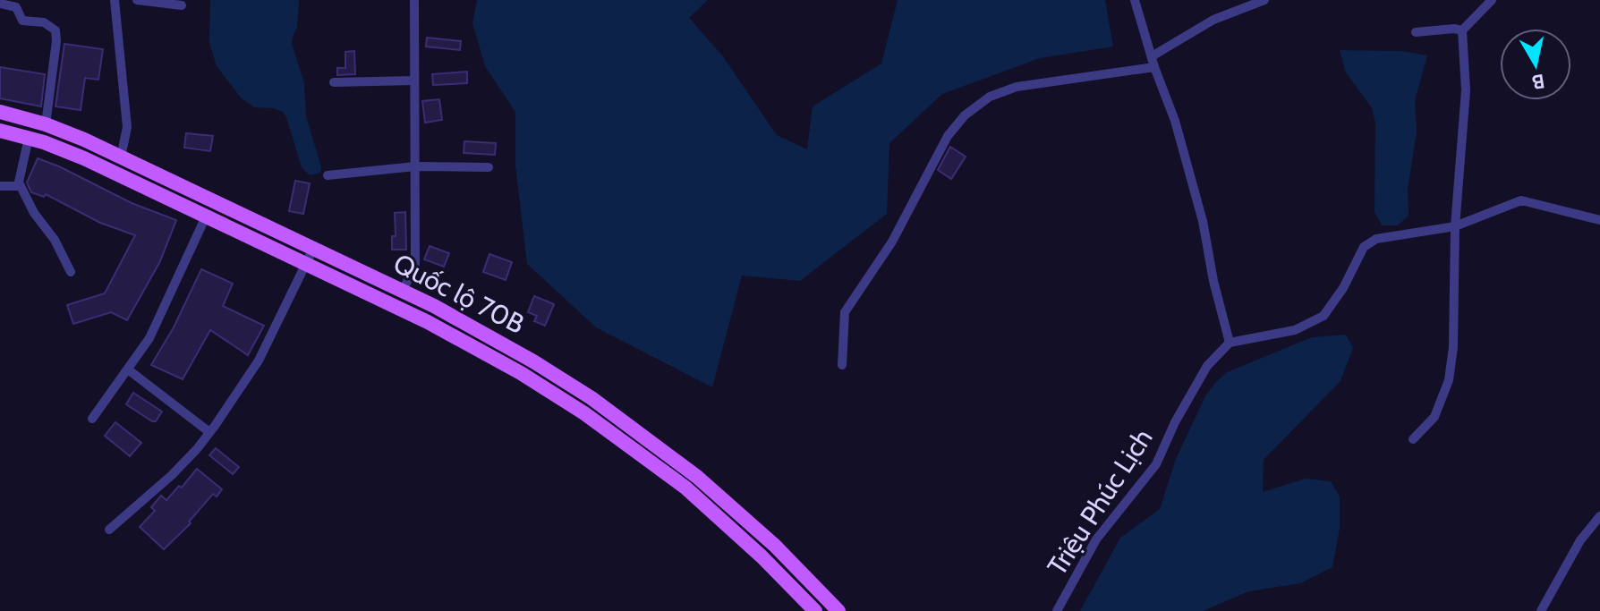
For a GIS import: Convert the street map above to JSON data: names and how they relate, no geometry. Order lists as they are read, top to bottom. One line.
{"streets":{"main road":["Quốc lộ 70B"],"street":["Triệu Phúc Lịch"]},"north":"bottom"}
